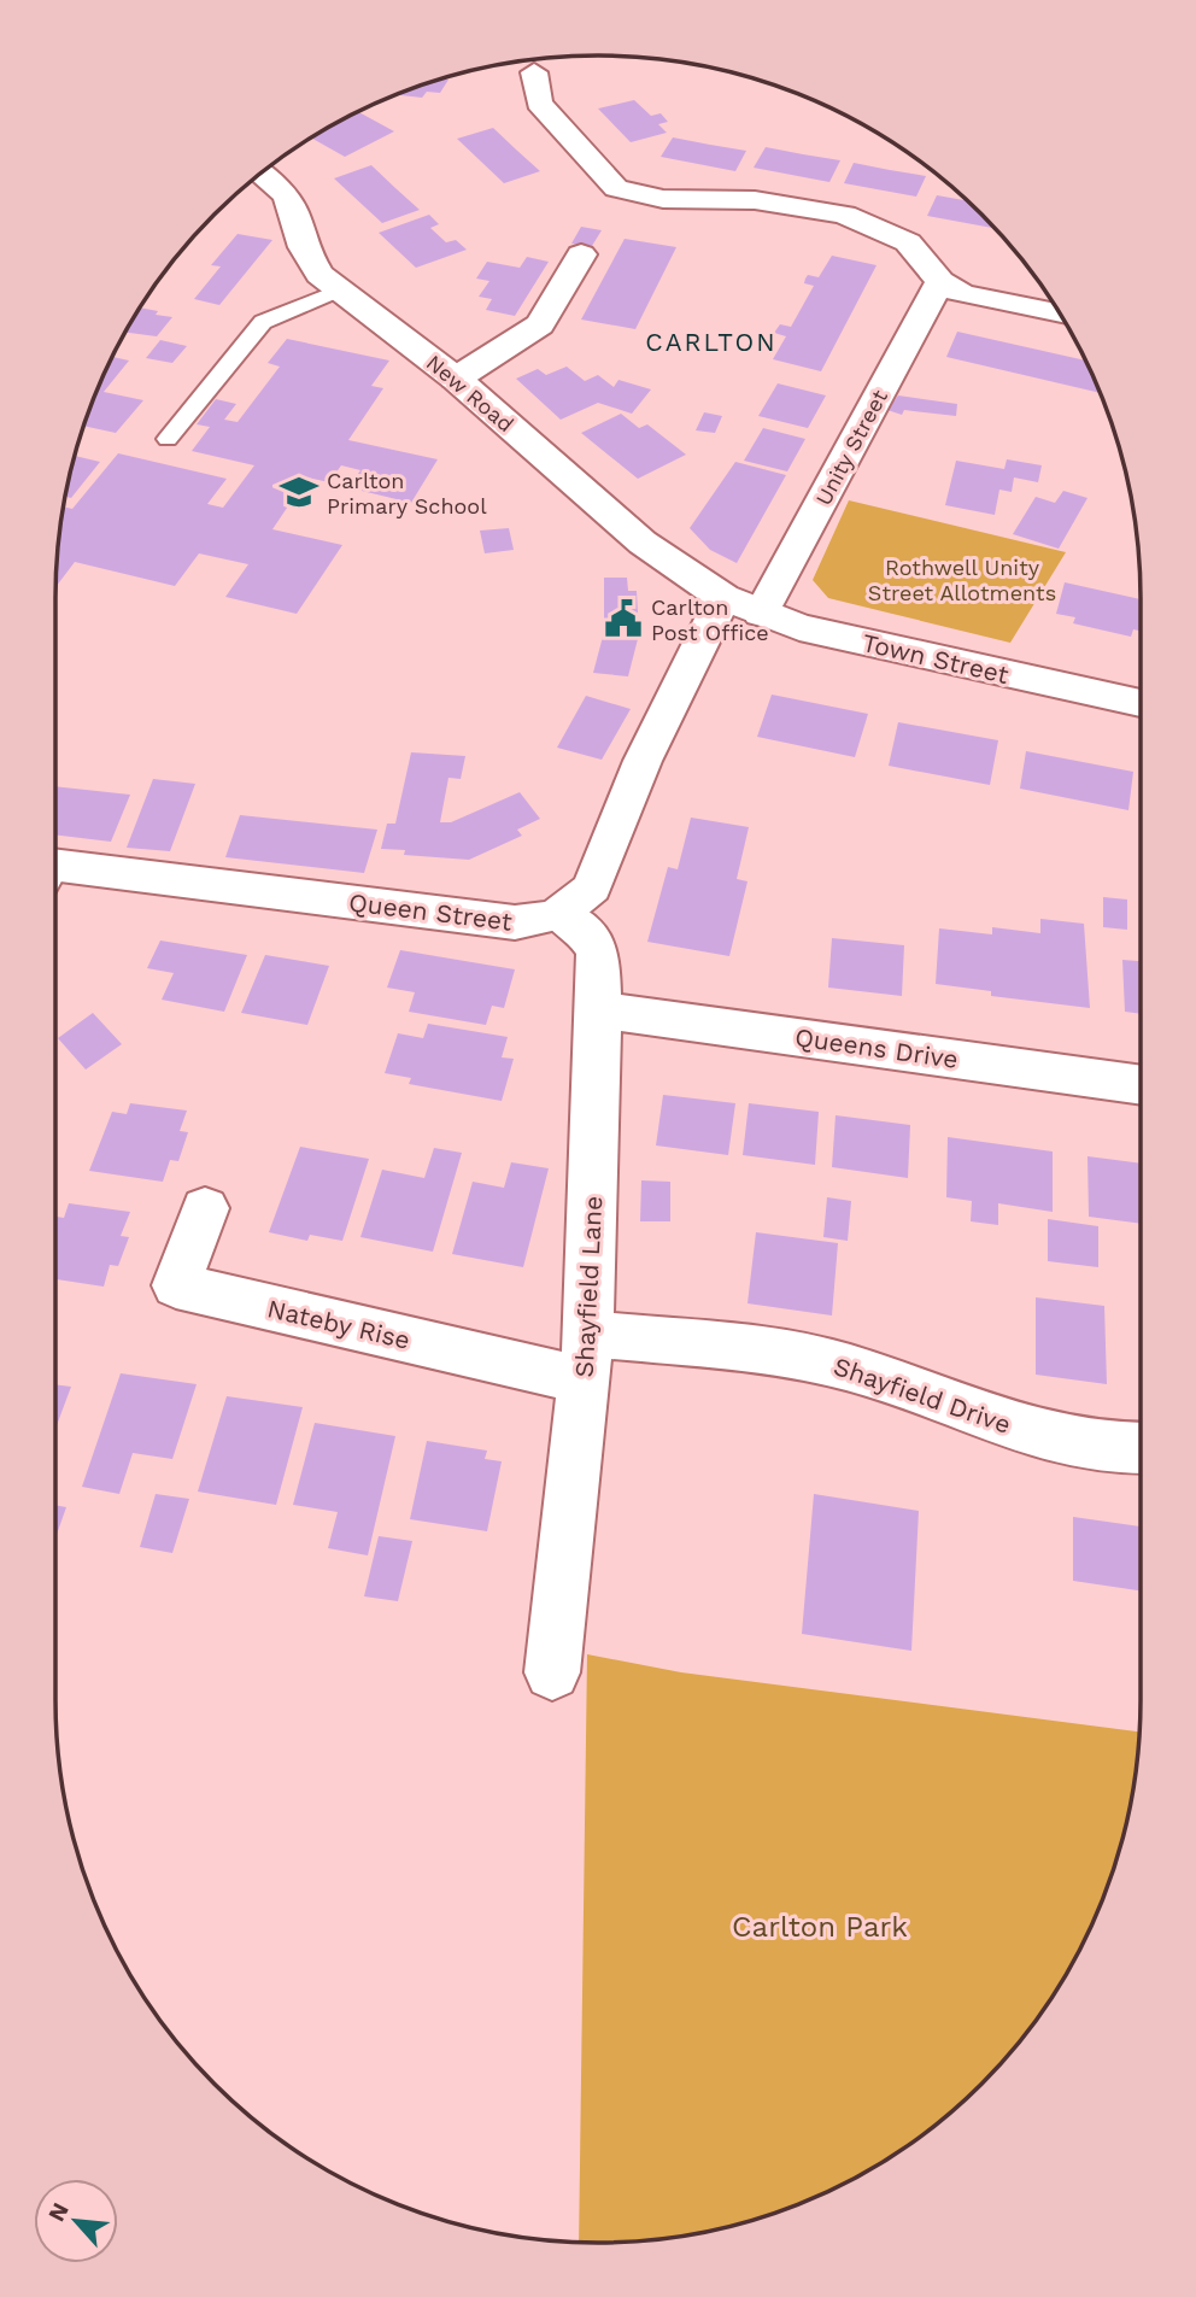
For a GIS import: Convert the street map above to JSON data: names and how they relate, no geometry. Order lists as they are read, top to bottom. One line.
{"streets":{"street":["New Road","Unity Street","Town Street","Queen Street","Queens Drive","Shayfield Lane","Nateby Rise","Shayfield Drive"]},"crossings":[["New Road","Town Street"],["New Road","Queen Street"],["Unity Street","Town Street"],["Town Street","Queen Street"],["Queen Street","Shayfield Lane"],["Queens Drive","Shayfield Lane"],["Shayfield Lane","Nateby Rise"],["Shayfield Lane","Shayfield Drive"],["Nateby Rise","Shayfield Drive"]],"districts":["CARLTON"],"parks":["Rothwell Unity Street Allotments","Carlton Park"],"places":{"school or university":["Carlton Primary School"],"public building":["Carlton Post Office"]},"north":"top left"}
